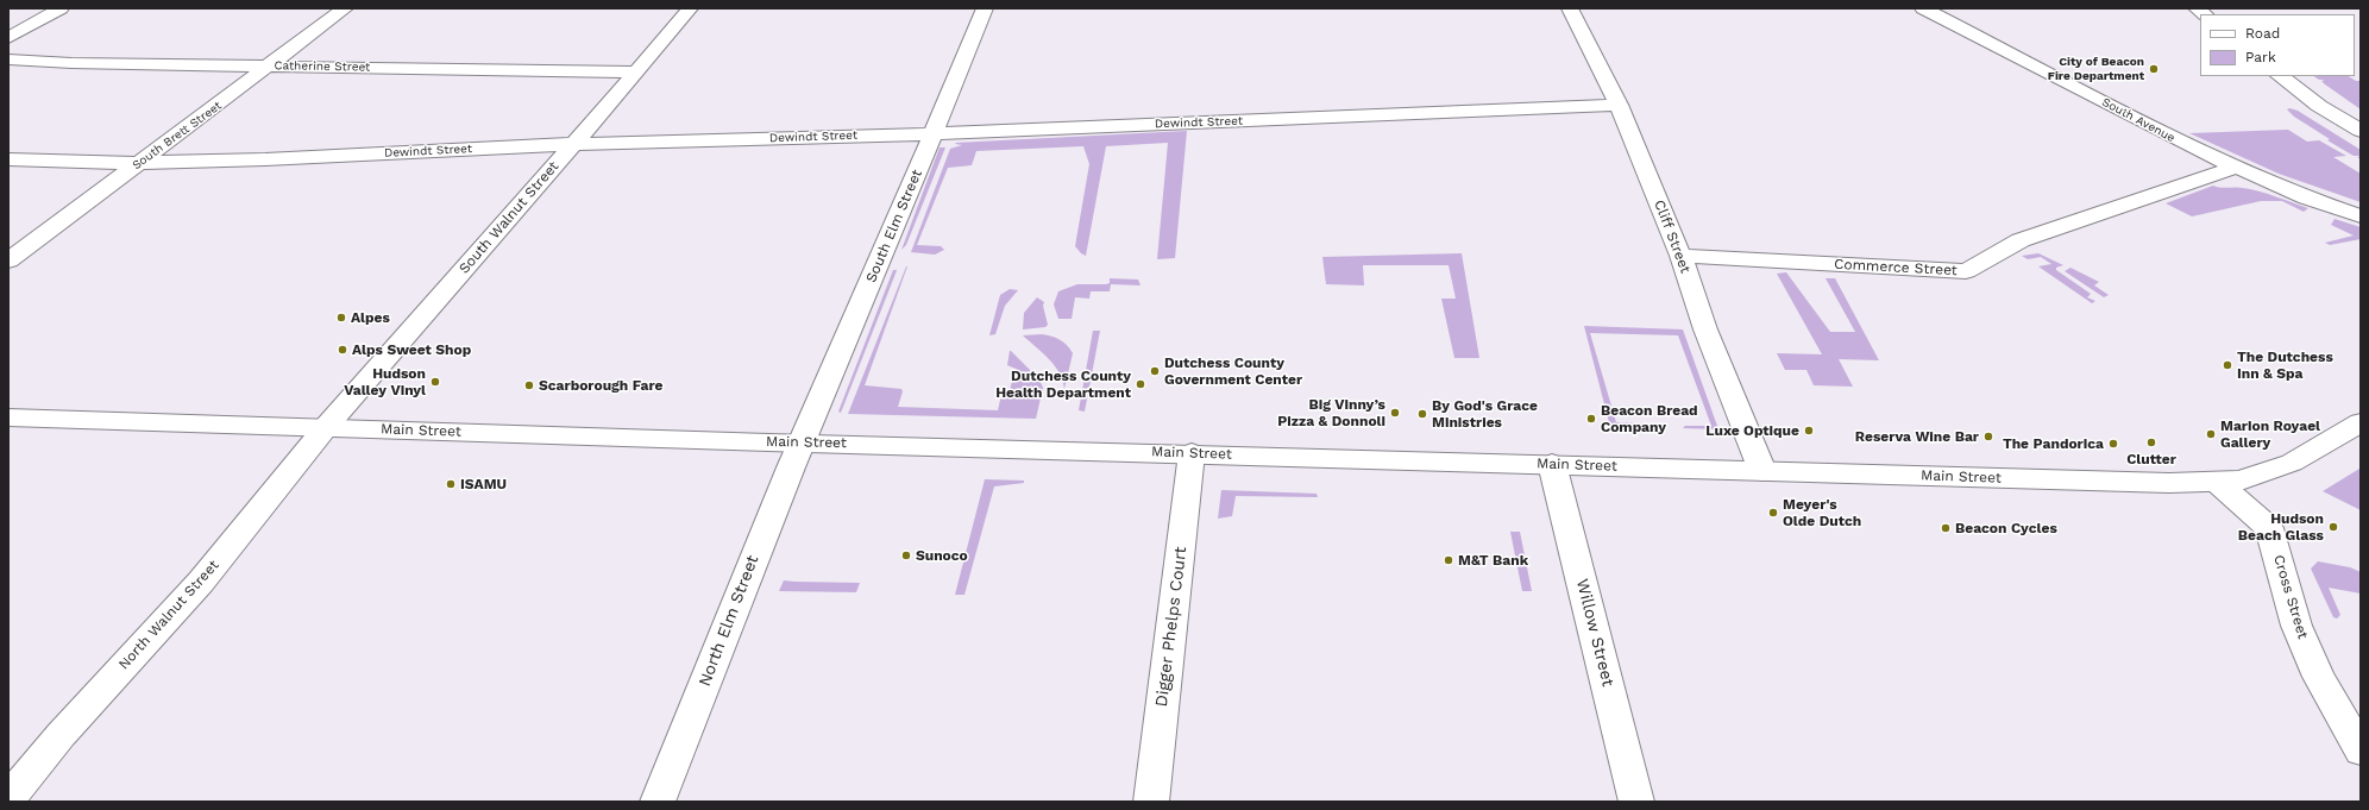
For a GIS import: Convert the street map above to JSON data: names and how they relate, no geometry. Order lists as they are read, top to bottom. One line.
{"streets":{"street":["Catherine Street","South Avenue","Dewindt Street","South Brett Street","South Walnut Street","South Elm Street","Cliff Street","Commerce Street","Main Street","Cross Street","North Walnut Street","North Elm Street","Digger Phelps Court","Willow Street"]},"crossings":[["Catherine Street","South Brett Street"],["Catherine Street","South Walnut Street"],["South Avenue","Commerce Street"],["Dewindt Street","South Brett Street"],["Dewindt Street","South Walnut Street"],["Dewindt Street","South Elm Street"],["Dewindt Street","Cliff Street"],["South Walnut Street","Main Street"],["South Walnut Street","North Walnut Street"],["South Elm Street","Main Street"],["South Elm Street","North Elm Street"],["Cliff Street","Commerce Street"],["Cliff Street","Main Street"],["Main Street","Cross Street"],["Main Street","North Walnut Street"],["Main Street","North Elm Street"],["Main Street","Digger Phelps Court"],["Main Street","Willow Street"]],"places":["City of Beacon Fire Department","Alpes","Alps Sweet Shop","The Dutchess Inn & Spa","Dutchess County Government Center","Hudson Valley Vinyl","Dutchess County Health Department","Scarborough Fare","Big Vinny’s Pizza & Donnoli","By God's Grace Ministries","Beacon Bread Company","Luxe Optique","Marion Royael Gallery","Reserva Wine Bar","Clutter","The Pandorica","ISAMU","Meyer's Olde Dutch","Hudson Beach Glass","Beacon Cycles","Sunoco","M&T Bank"],"legend":["Road","Park"]}
